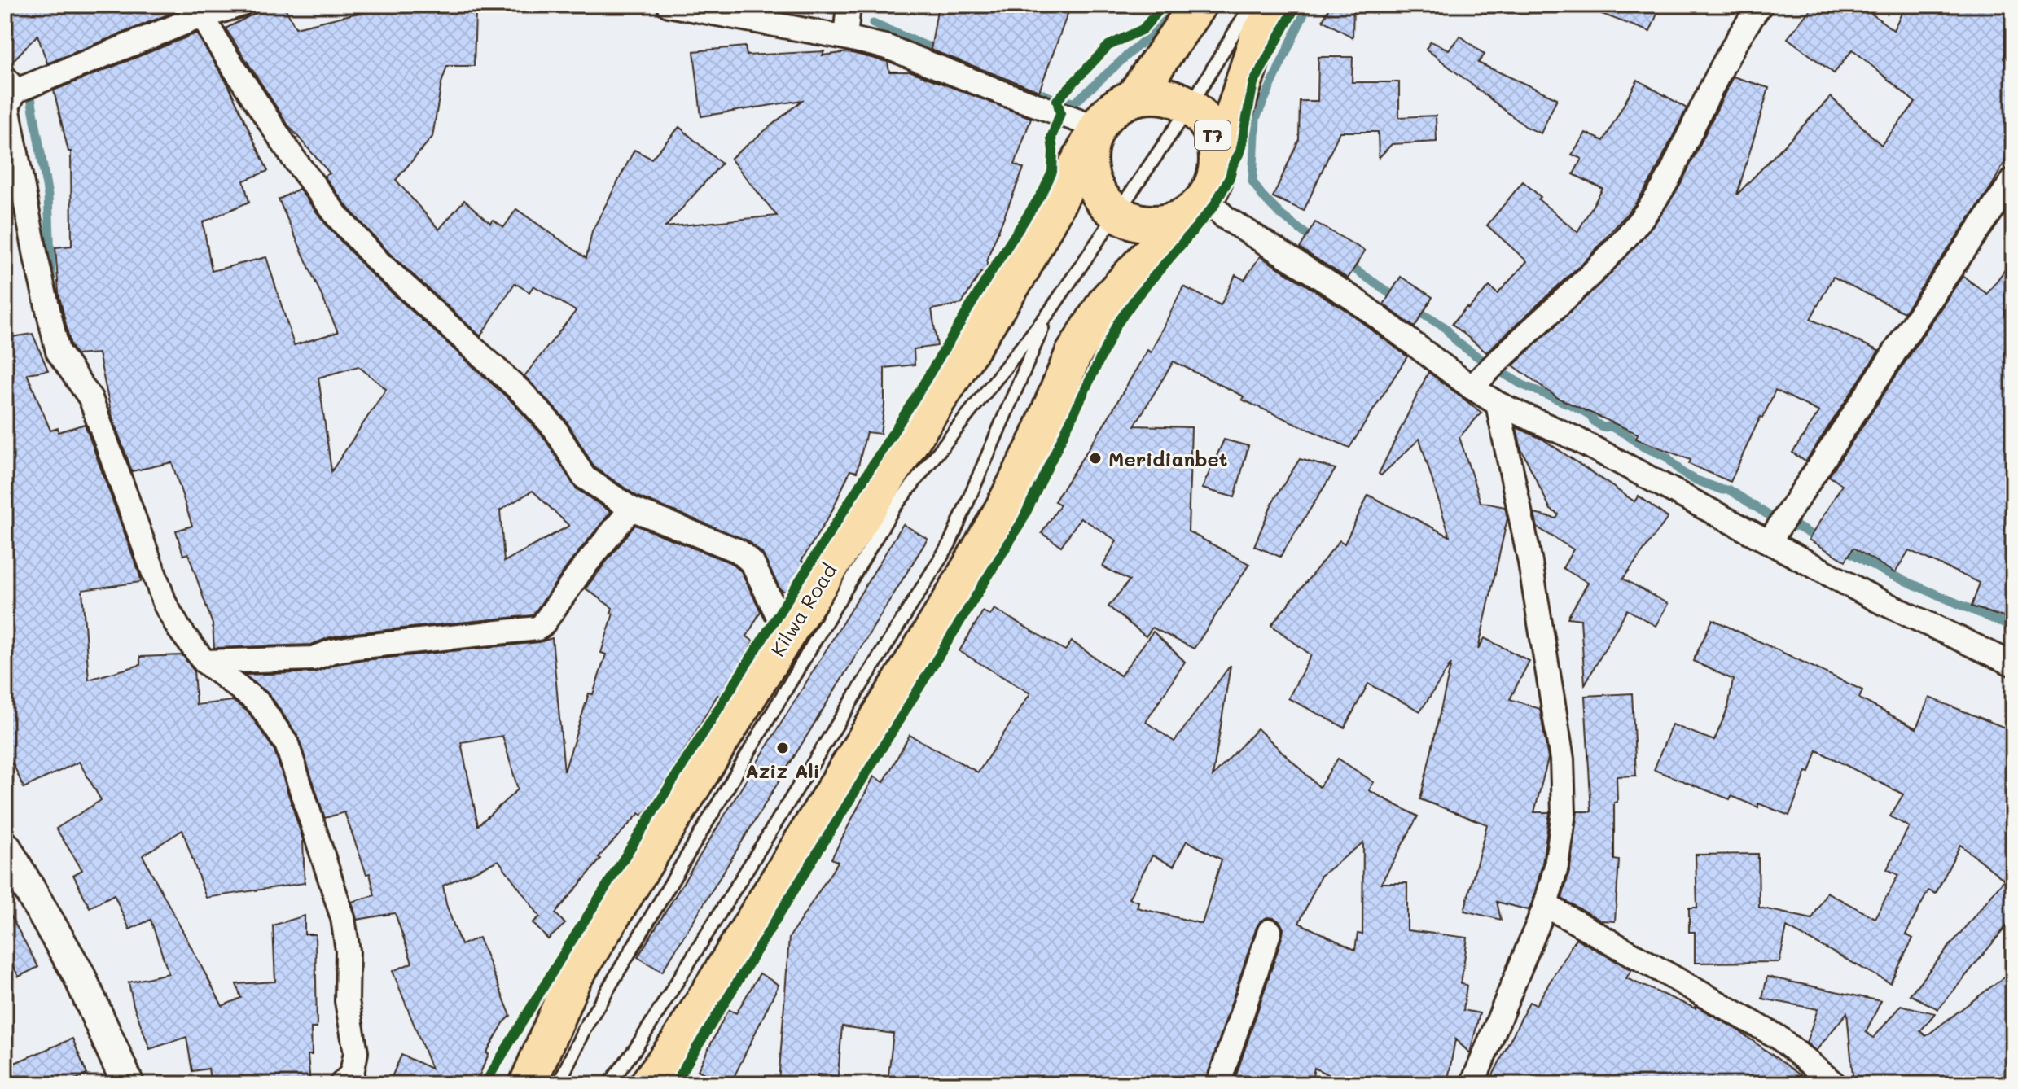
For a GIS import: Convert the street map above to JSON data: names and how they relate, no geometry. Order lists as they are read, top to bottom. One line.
{"streets":{"highway":["T7","Kilwa Road"]},"crossings":[["T7","Kilwa Road"]],"places":["Meridianbet","Aziz Ali"]}
